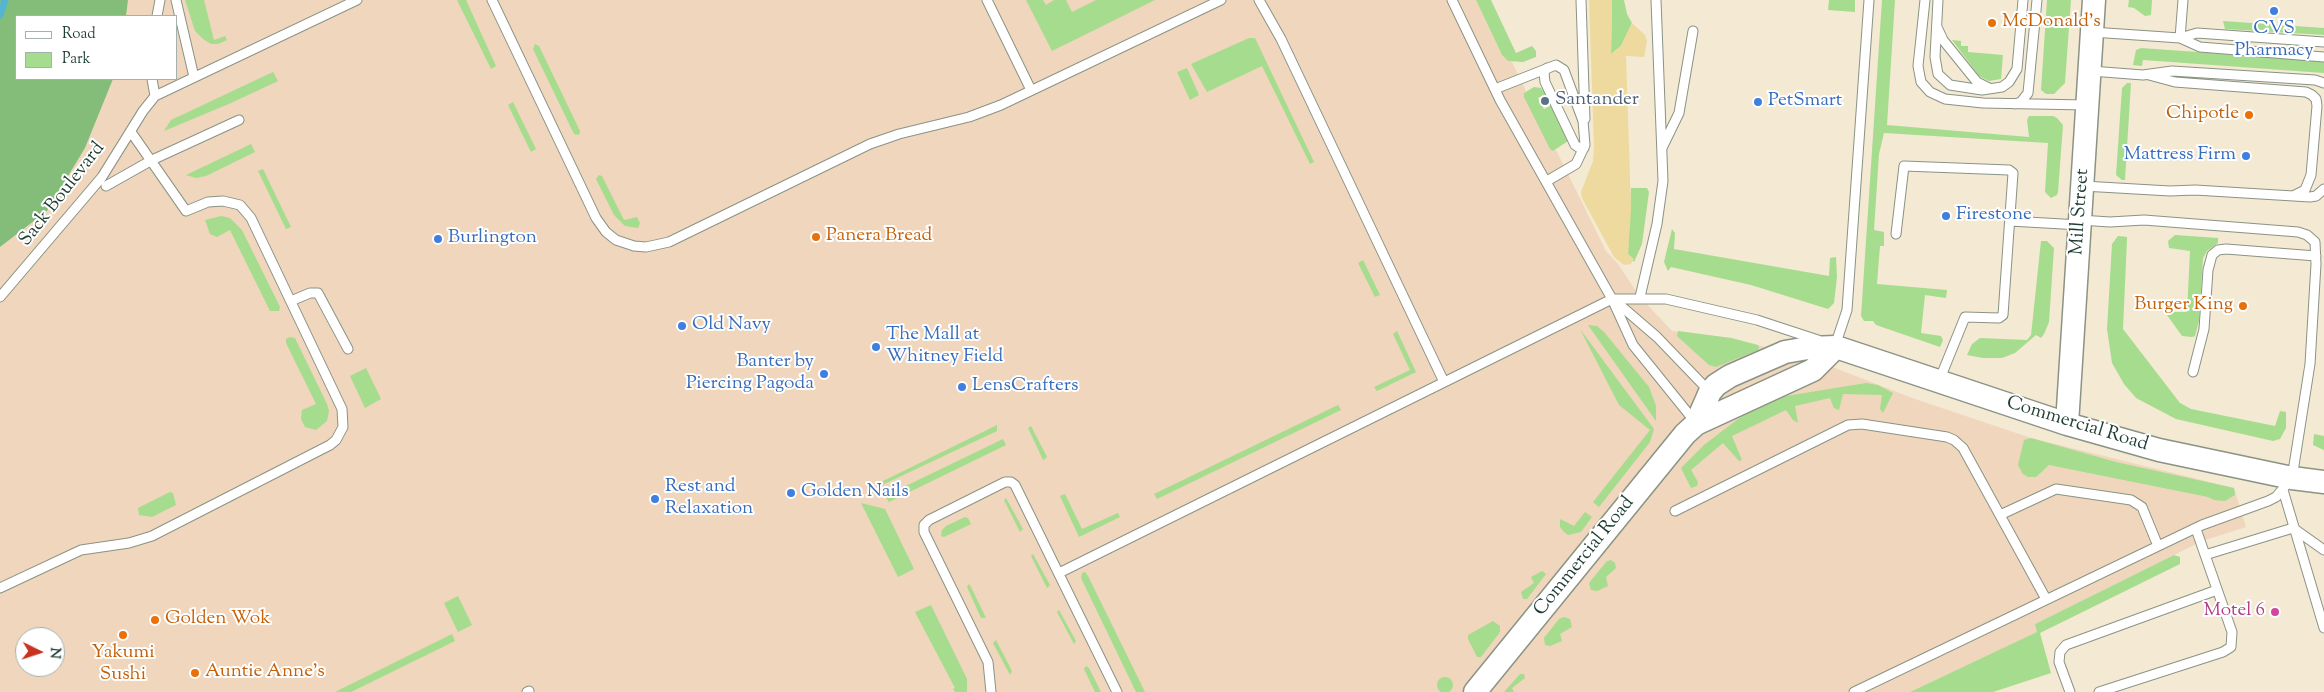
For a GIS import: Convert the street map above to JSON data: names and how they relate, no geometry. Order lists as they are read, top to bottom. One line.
{"streets":{"street":["Mill Street","Commercial Road"],"lane":["Sack Boulevard"]},"crossings":[["Mill Street","Commercial Road"]],"places":["CVS Pharmacy","McDonald's","Santander","PetSmart","Chipotle","Mattress Firm","Firestone","Panera Bread","Burlington","Burger King","Old Navy","The Mall at Whitney Field","Banter by Piercing Pagoda","LensCrafters","Golden Nails","Rest and Relaxation","Motel 6","Golden Wok","Yakumi Sushi","Auntie Anne's"],"legend":["Road","Park"],"north":"right"}
